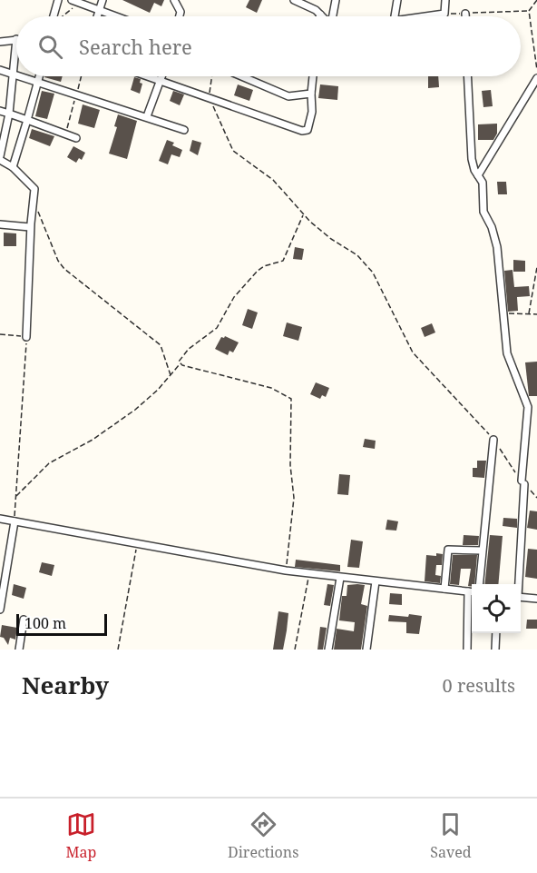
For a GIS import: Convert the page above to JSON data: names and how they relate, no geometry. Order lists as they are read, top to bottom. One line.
{"scale_bar":"100 m","page":{"search":"Search here","scale":"100 m","heading":["Nearby","0 results"],"nav":["Map","Directions","Saved"]}}
